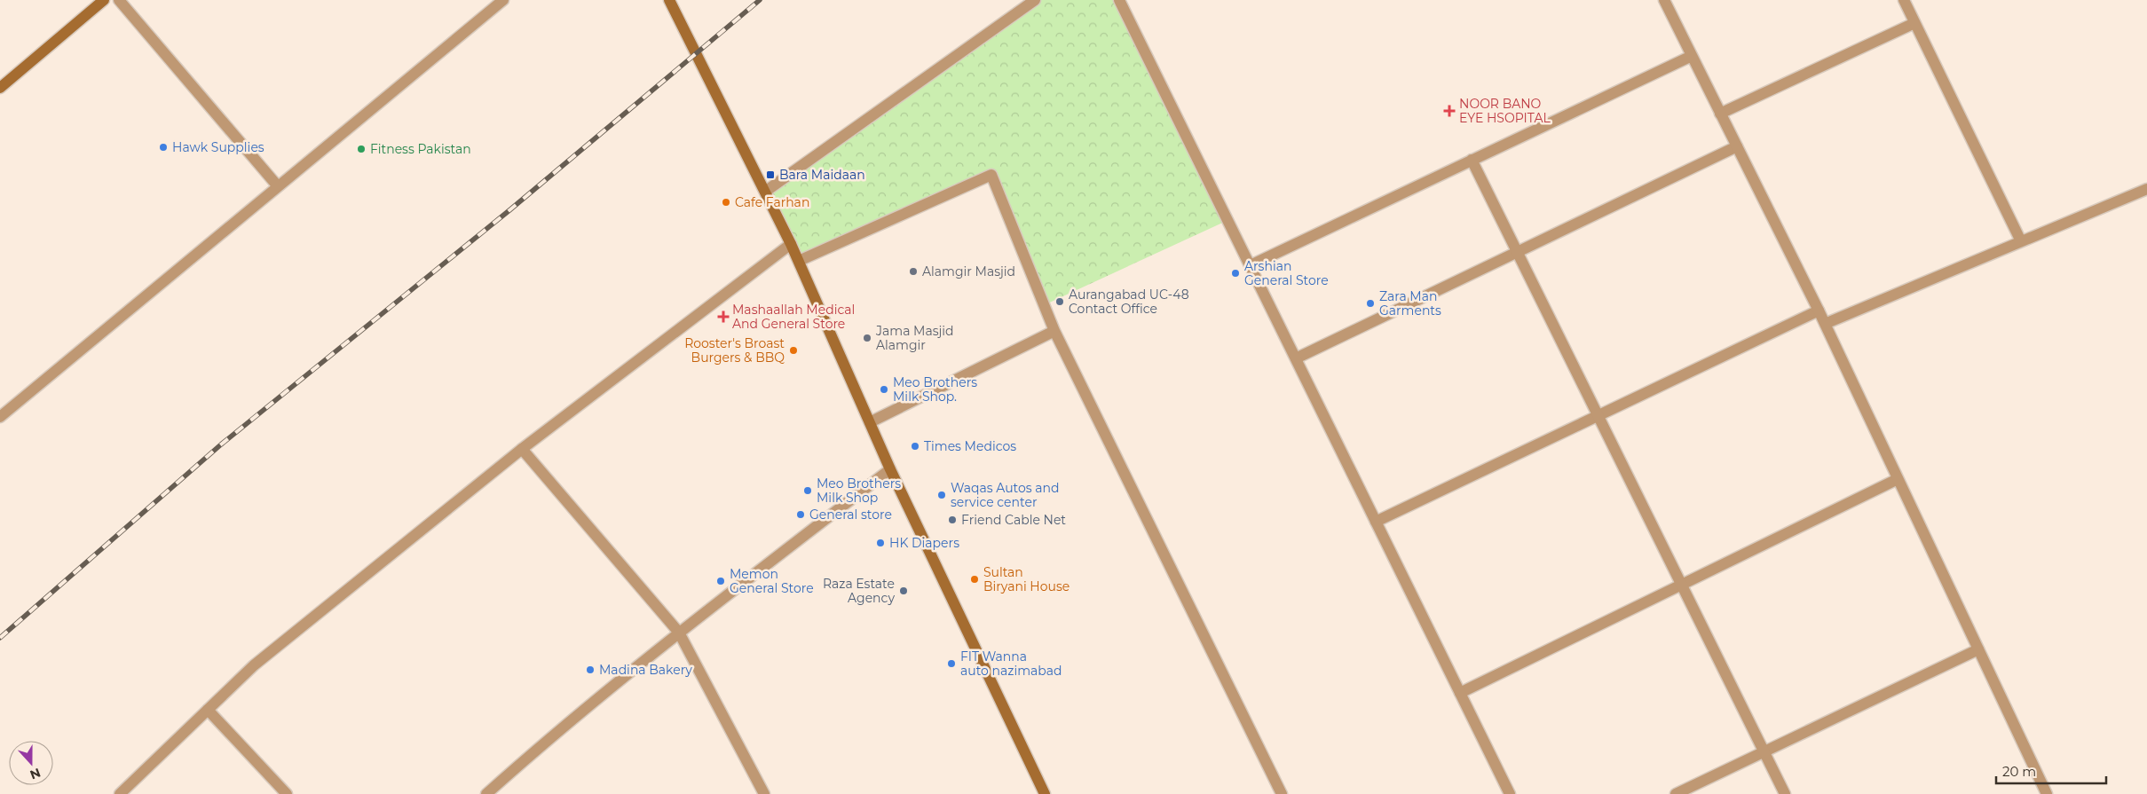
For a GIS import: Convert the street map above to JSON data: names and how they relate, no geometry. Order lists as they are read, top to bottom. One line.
{"places":{"health":["NOOR BANO EYE HSOPITAL","Mashaallah Medical And General Store"],"other":["Hawk Supplies","Fitness Pakistan","Cafe Farhan","Alamgir Masjid","Arshian General Store","Aurangabad UC-48 Contact Office","Zara Man Garments","Jama Masjid Alamgir","Rooster's Broast Burgers & BBQ","Meo Brothers Milk Shop.","Times Medicos","Meo Brothers Milk Shop","Waqas Autos and service center","General store","Friend Cable Net","HK Diapers","Sultan Biryani House","Memon General Store","Raza Estate Agency","FIT Wanna auto nazimabad","Madina Bakery"],"transit":["Bara Maidaan"]},"scale_bar":"20 m","north":"bottom"}
